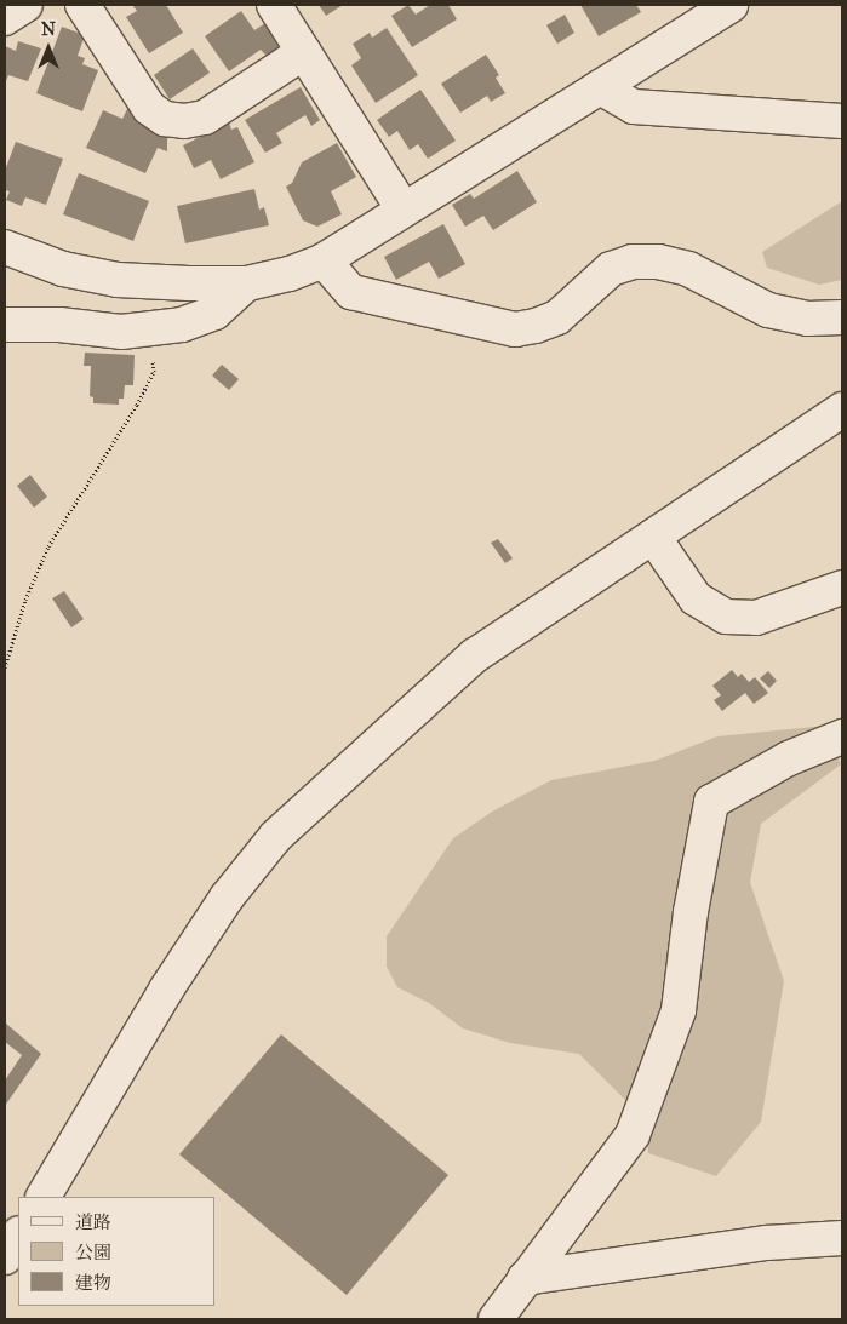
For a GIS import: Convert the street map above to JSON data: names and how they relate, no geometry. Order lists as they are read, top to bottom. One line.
{"legend":["道路","公園","建物"],"north":"top"}
